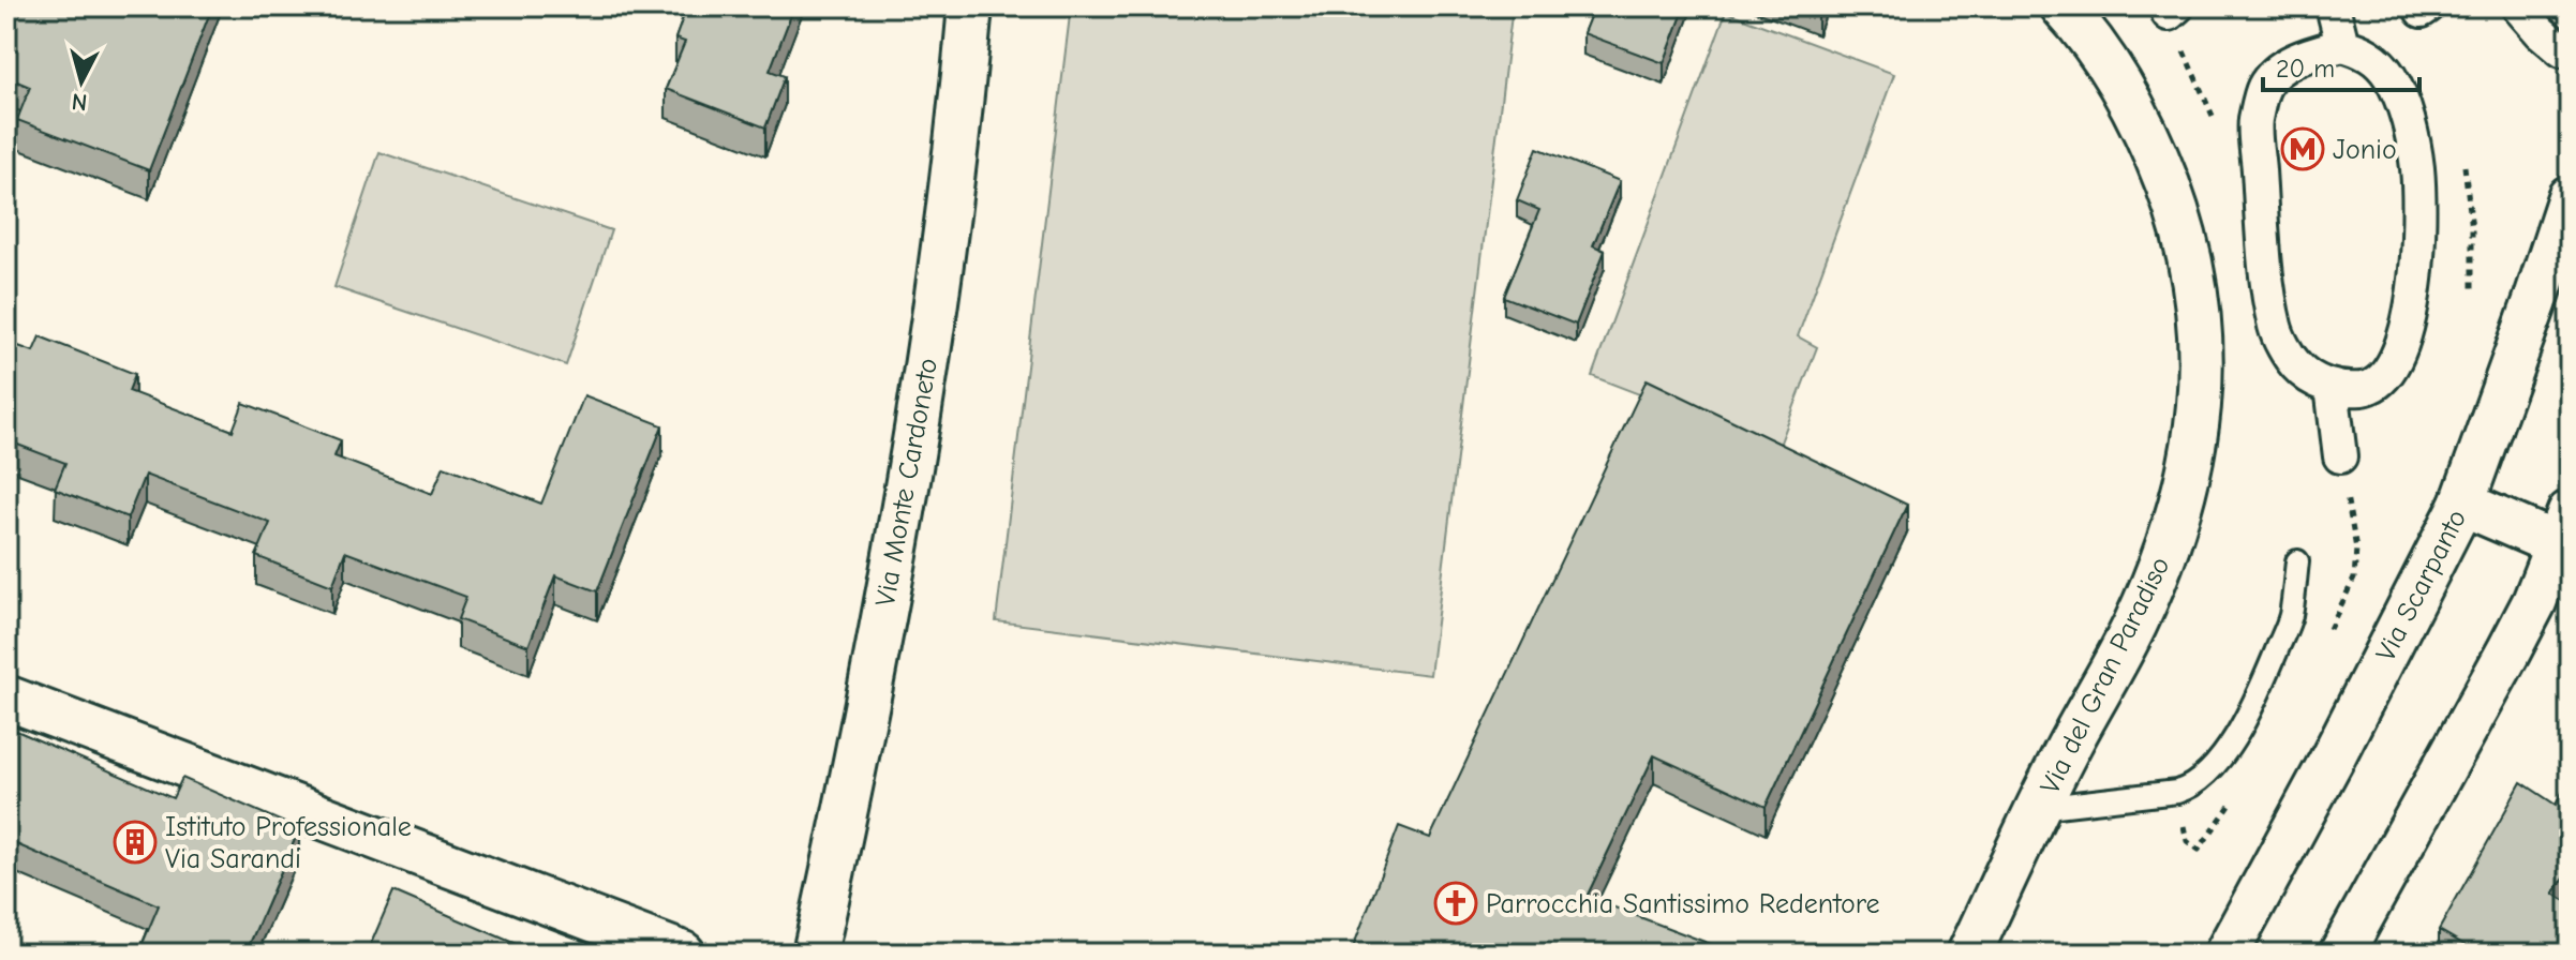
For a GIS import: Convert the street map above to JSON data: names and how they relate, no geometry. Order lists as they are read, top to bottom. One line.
{"streets":{"street":["Via Monte Cardoneto","Via Scarpanto","Via del Gran Paradiso"]},"places":{"metro station":["Jonio"],"building":["Istituto Professionale Via Sarandi"],"church":["Parrocchia Santissimo Redentore"]},"scale_bar":"20 m","north":"bottom"}
